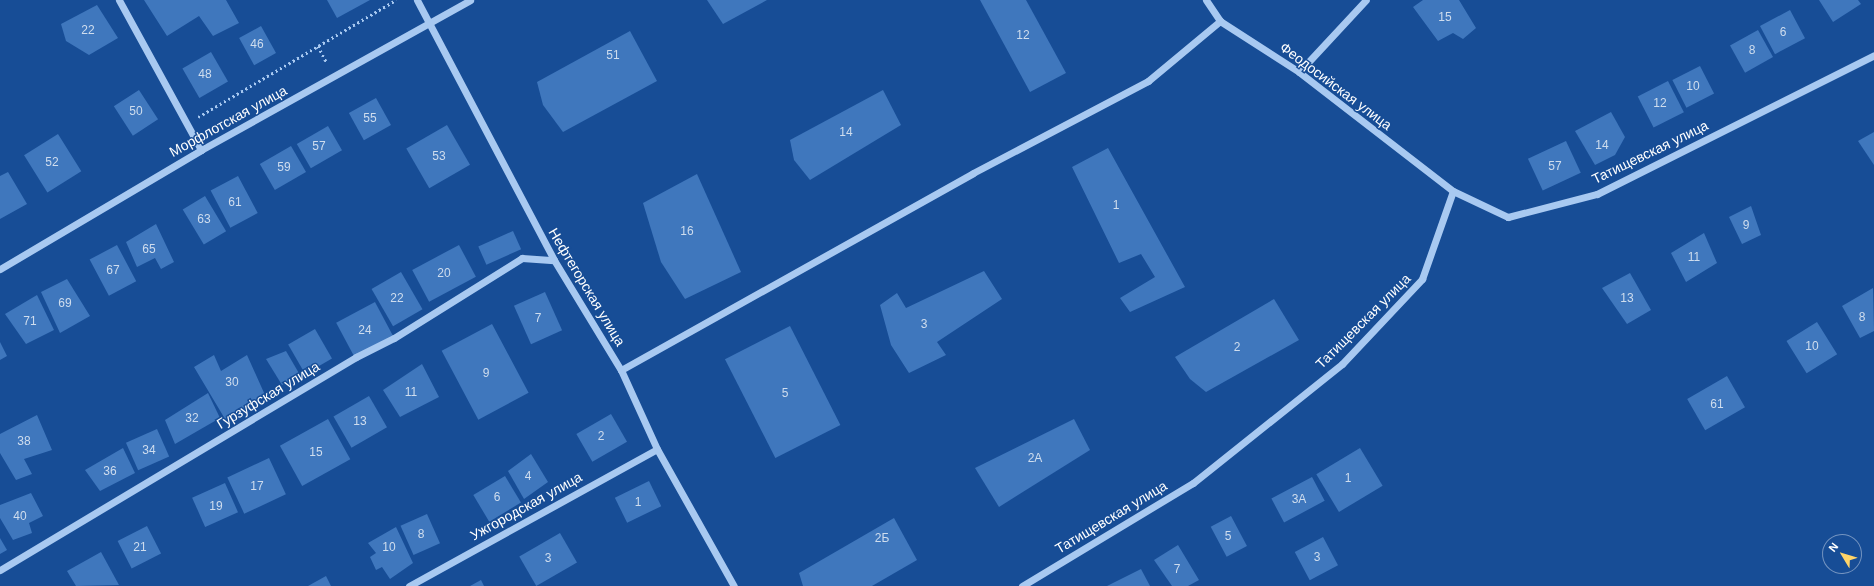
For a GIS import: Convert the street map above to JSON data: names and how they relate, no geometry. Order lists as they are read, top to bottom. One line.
{"streets":{"street":["Феодосийская улица","Морфлотская улица","Татищевская улица","Нефтегорская улица","Гурзуфская улица","Ужгородская улица"]},"crossings":[["Феодосийская улица","Татищевская улица"],["Морфлотская улица","Нефтегорская улица"],["Нефтегорская улица","Гурзуфская улица"],["Нефтегорская улица","Ужгородская улица"]],"house_numbers":["15","22","6","12","46","8","51","48","10","12","50","55","14","14","57","53","52","57","59","61","1","63","9","16","65","11","67","20","22","13","69","8","7","71","3","24","10","2","9","30","11","5","61","32","13","2","38","34","15","2А","36","4","1","17","6","3А","1","19","40","8","5","2Б","21","10","3","3","7"],"north":"top left"}
